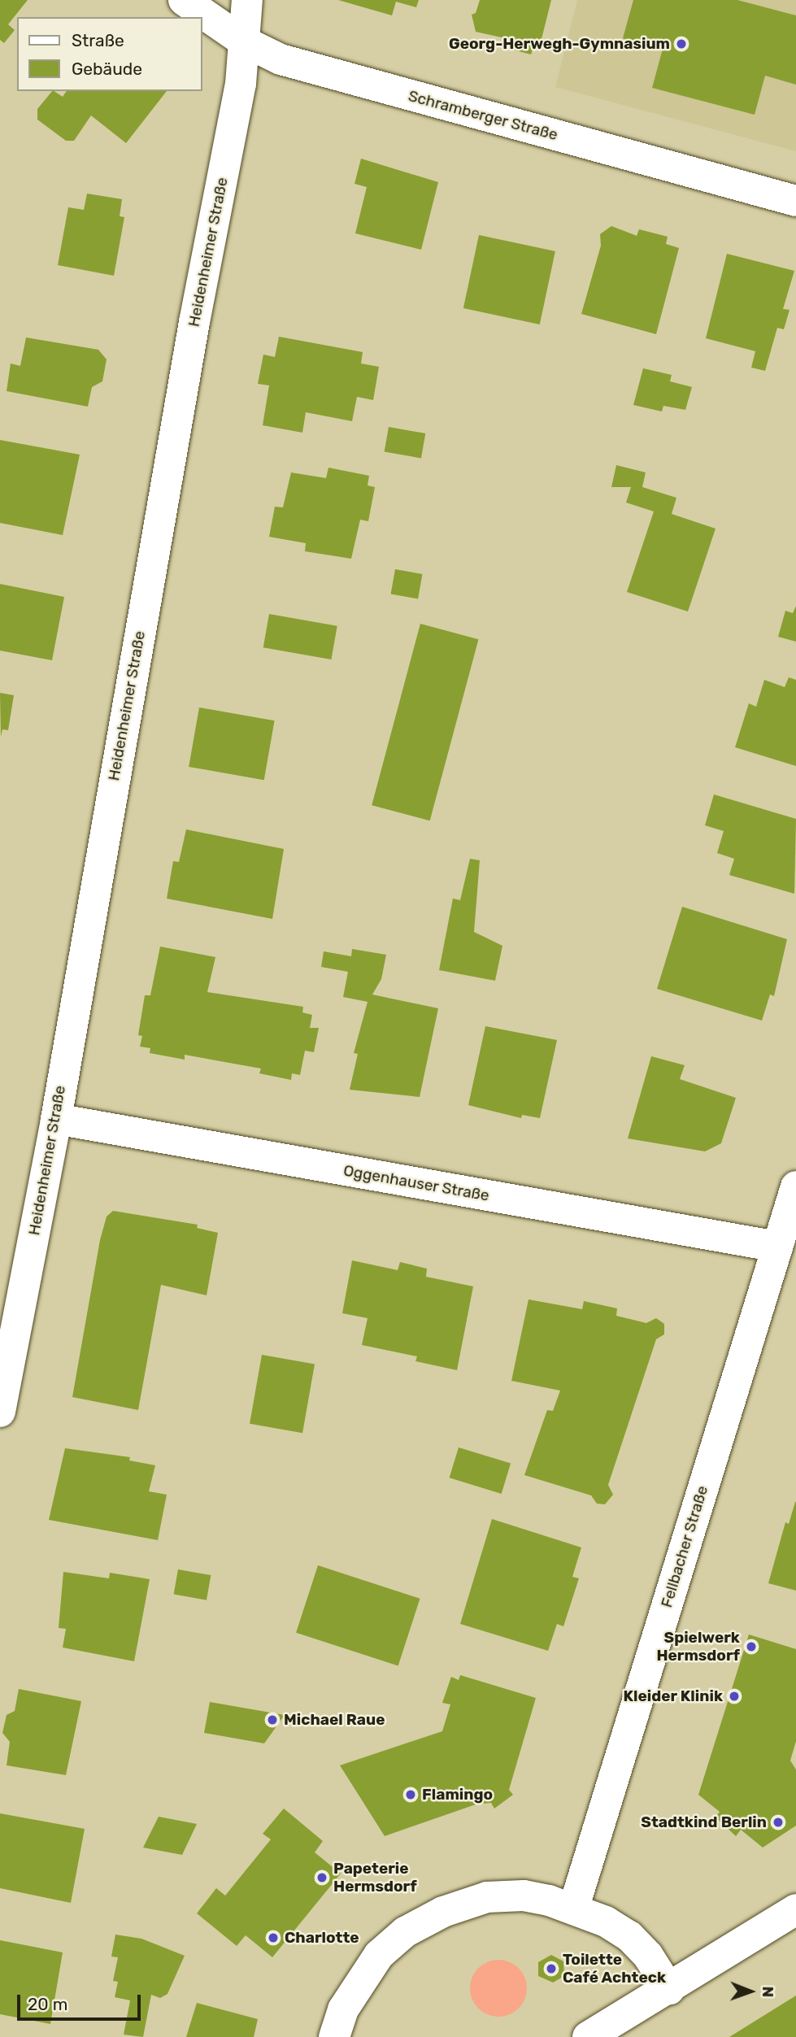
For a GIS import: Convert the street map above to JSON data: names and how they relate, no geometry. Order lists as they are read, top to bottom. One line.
{"streets":{"street":["Schramberger Straße","Heidenheimer Straße","Oggenhauser Straße","Fellbacher Straße"]},"crossings":[["Schramberger Straße","Heidenheimer Straße"],["Heidenheimer Straße","Oggenhauser Straße"],["Oggenhauser Straße","Fellbacher Straße"]],"places":["Georg-Herwegh-Gymnasium","Spielwerk Hermsdorf","Kleider Klinik","Michael Raue","Flamingo","Stadtkind Berlin","Papeterie Hermsdorf","Charlotte","Toilette Café Achteck"],"legend":["Straße","Gebäude"],"scale_bar":"20 m","north":"right"}
